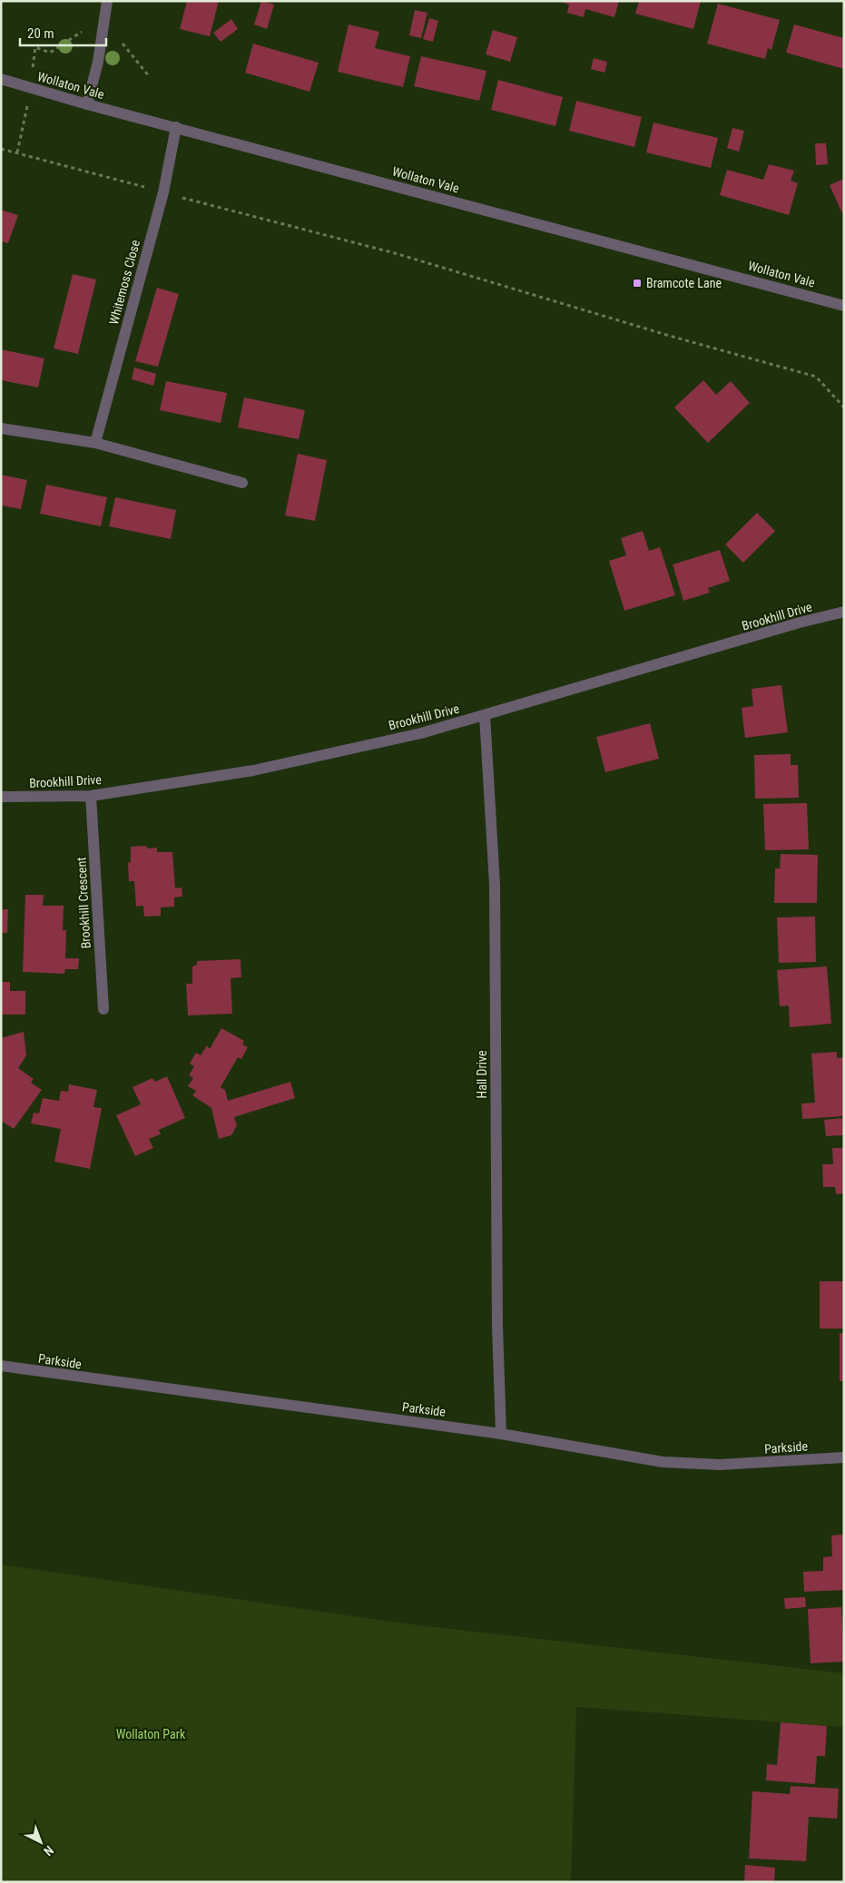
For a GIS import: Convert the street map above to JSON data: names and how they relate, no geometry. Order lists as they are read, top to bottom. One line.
{"streets":{"street":["Wollaton Vale","Whitemoss Close","Brookhill Drive","Brookhill Crescent","Hall Drive","Parkside"]},"crossings":[["Wollaton Vale","Whitemoss Close"],["Brookhill Drive","Brookhill Crescent"],["Brookhill Drive","Hall Drive"],["Hall Drive","Parkside"]],"parks":["Wollaton Park"],"places":{"transit":["Bramcote Lane"]},"scale_bar":"20 m","north":"bottom right"}
